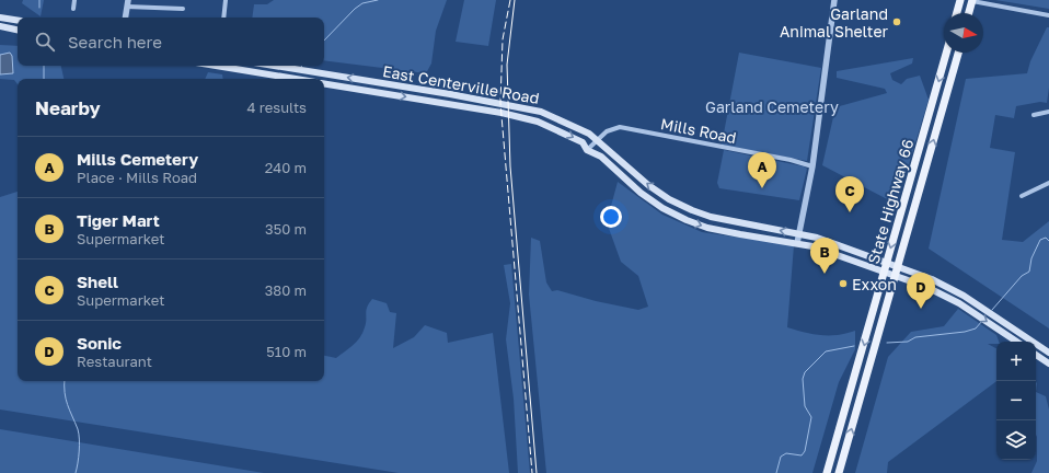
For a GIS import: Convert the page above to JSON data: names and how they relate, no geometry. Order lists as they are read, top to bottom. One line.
{"streets":{"main road":["East Centerville Road","State Highway 66"],"street":["Mills Road"]},"crossings":[["East Centerville Road","Mills Road"],["East Centerville Road","State Highway 66"]],"parks":["Garland Cemetery"],"places":["Garland Animal Shelter","Exxon"],"north":"right","page":{"search":"Search here","heading":["Nearby","4 results"],"list":[{"mark":"A","name":"Mills Cemetery","note":"Place · Mills Road","value":"240 m"},{"mark":"B","name":"Tiger Mart","note":"Supermarket","value":"350 m"},{"mark":"C","name":"Shell","note":"Supermarket","value":"380 m"},{"mark":"D","name":"Sonic","note":"Restaurant","value":"510 m"}],"pins":["A","C","B","D"],"map_buttons":["+","−"]}}
